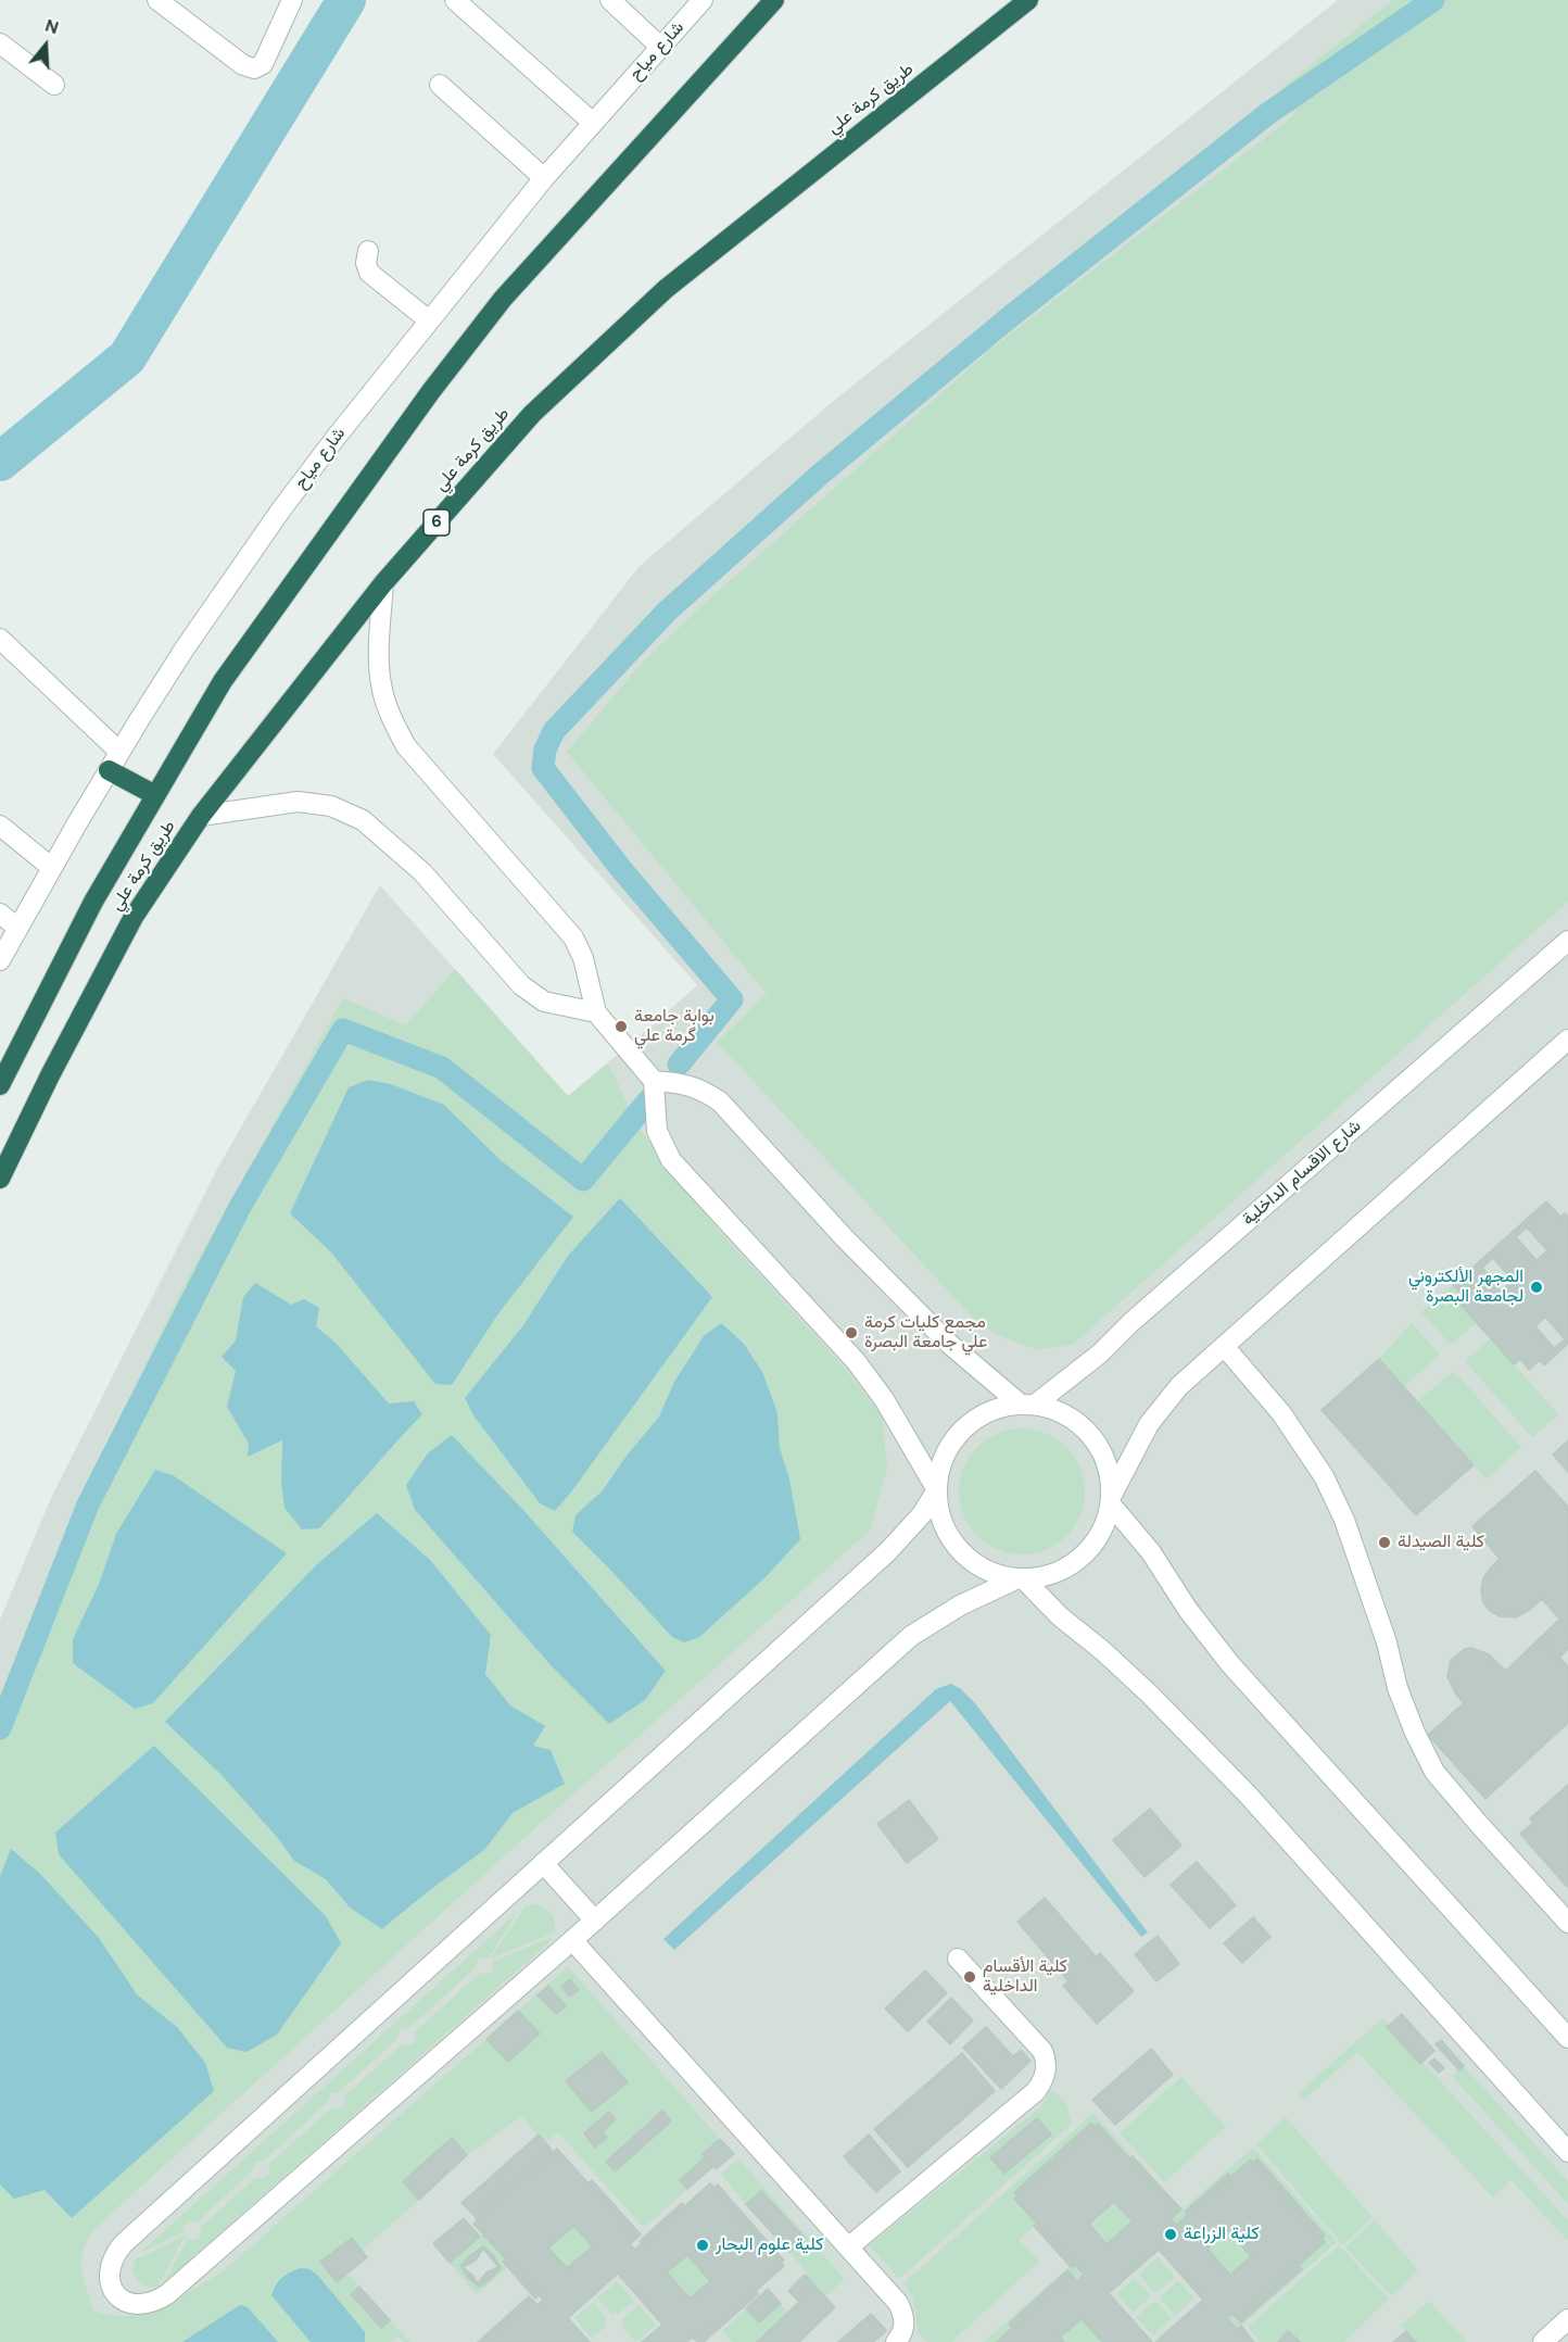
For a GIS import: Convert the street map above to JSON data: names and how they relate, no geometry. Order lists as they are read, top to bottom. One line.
{"streets":{"highway":["طريق كرمة علي","6"],"street":["شارع مياح","شارع الاقسام الداخلية"]},"places":["بوابة جامعة گرمة علي","المجهر الألكتروني لجامعة البصرة","مجمع كليات كرمة علي جامعة البصرة","كلية الصيدلة","كلية الأقسام الداخلية","كلية الزراعة","كلية علوم البحار"],"north":"top"}
